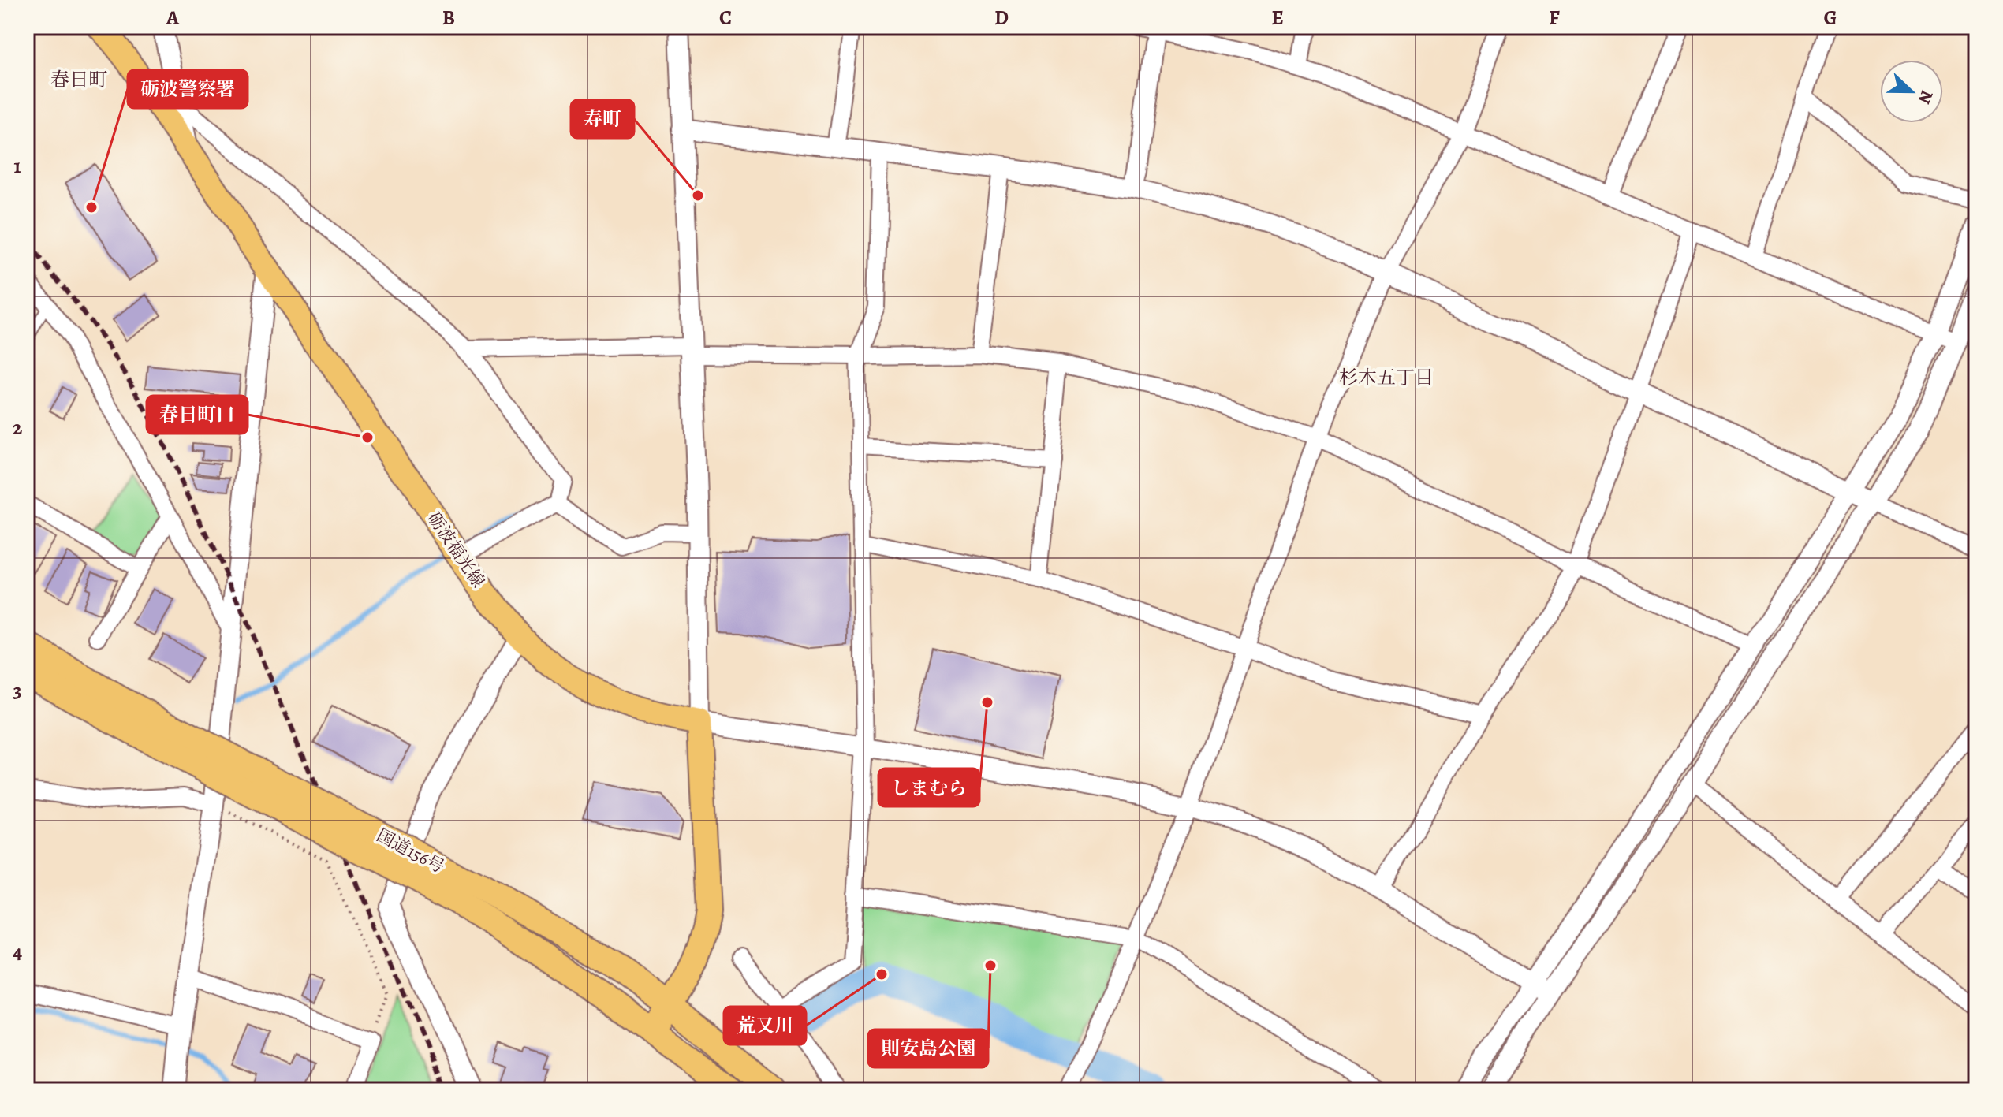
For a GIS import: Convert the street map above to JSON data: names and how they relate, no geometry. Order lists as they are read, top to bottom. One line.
{"streets":{"highway":["国道156号"],"main road":["砺波福光線"]},"districts":["春日町","杉木五丁目"],"places":["寿町","砺波警察署","春日町口","しまむら","則安島公園","荒又川"],"north":"right","grid":{"columns":["A","B","C","D","E","F","G"],"rows":["1","2","3","4"]}}
